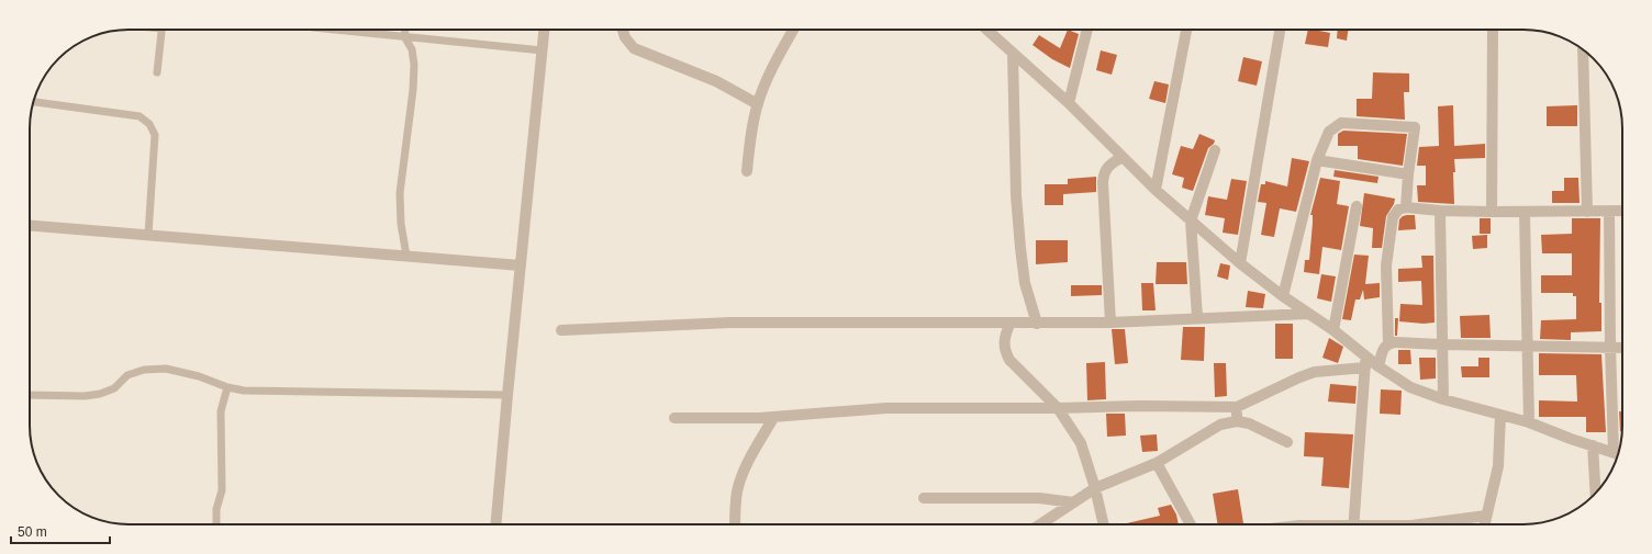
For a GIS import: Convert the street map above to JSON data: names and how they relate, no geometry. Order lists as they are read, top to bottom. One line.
{"scale_bar":"50 m"}
